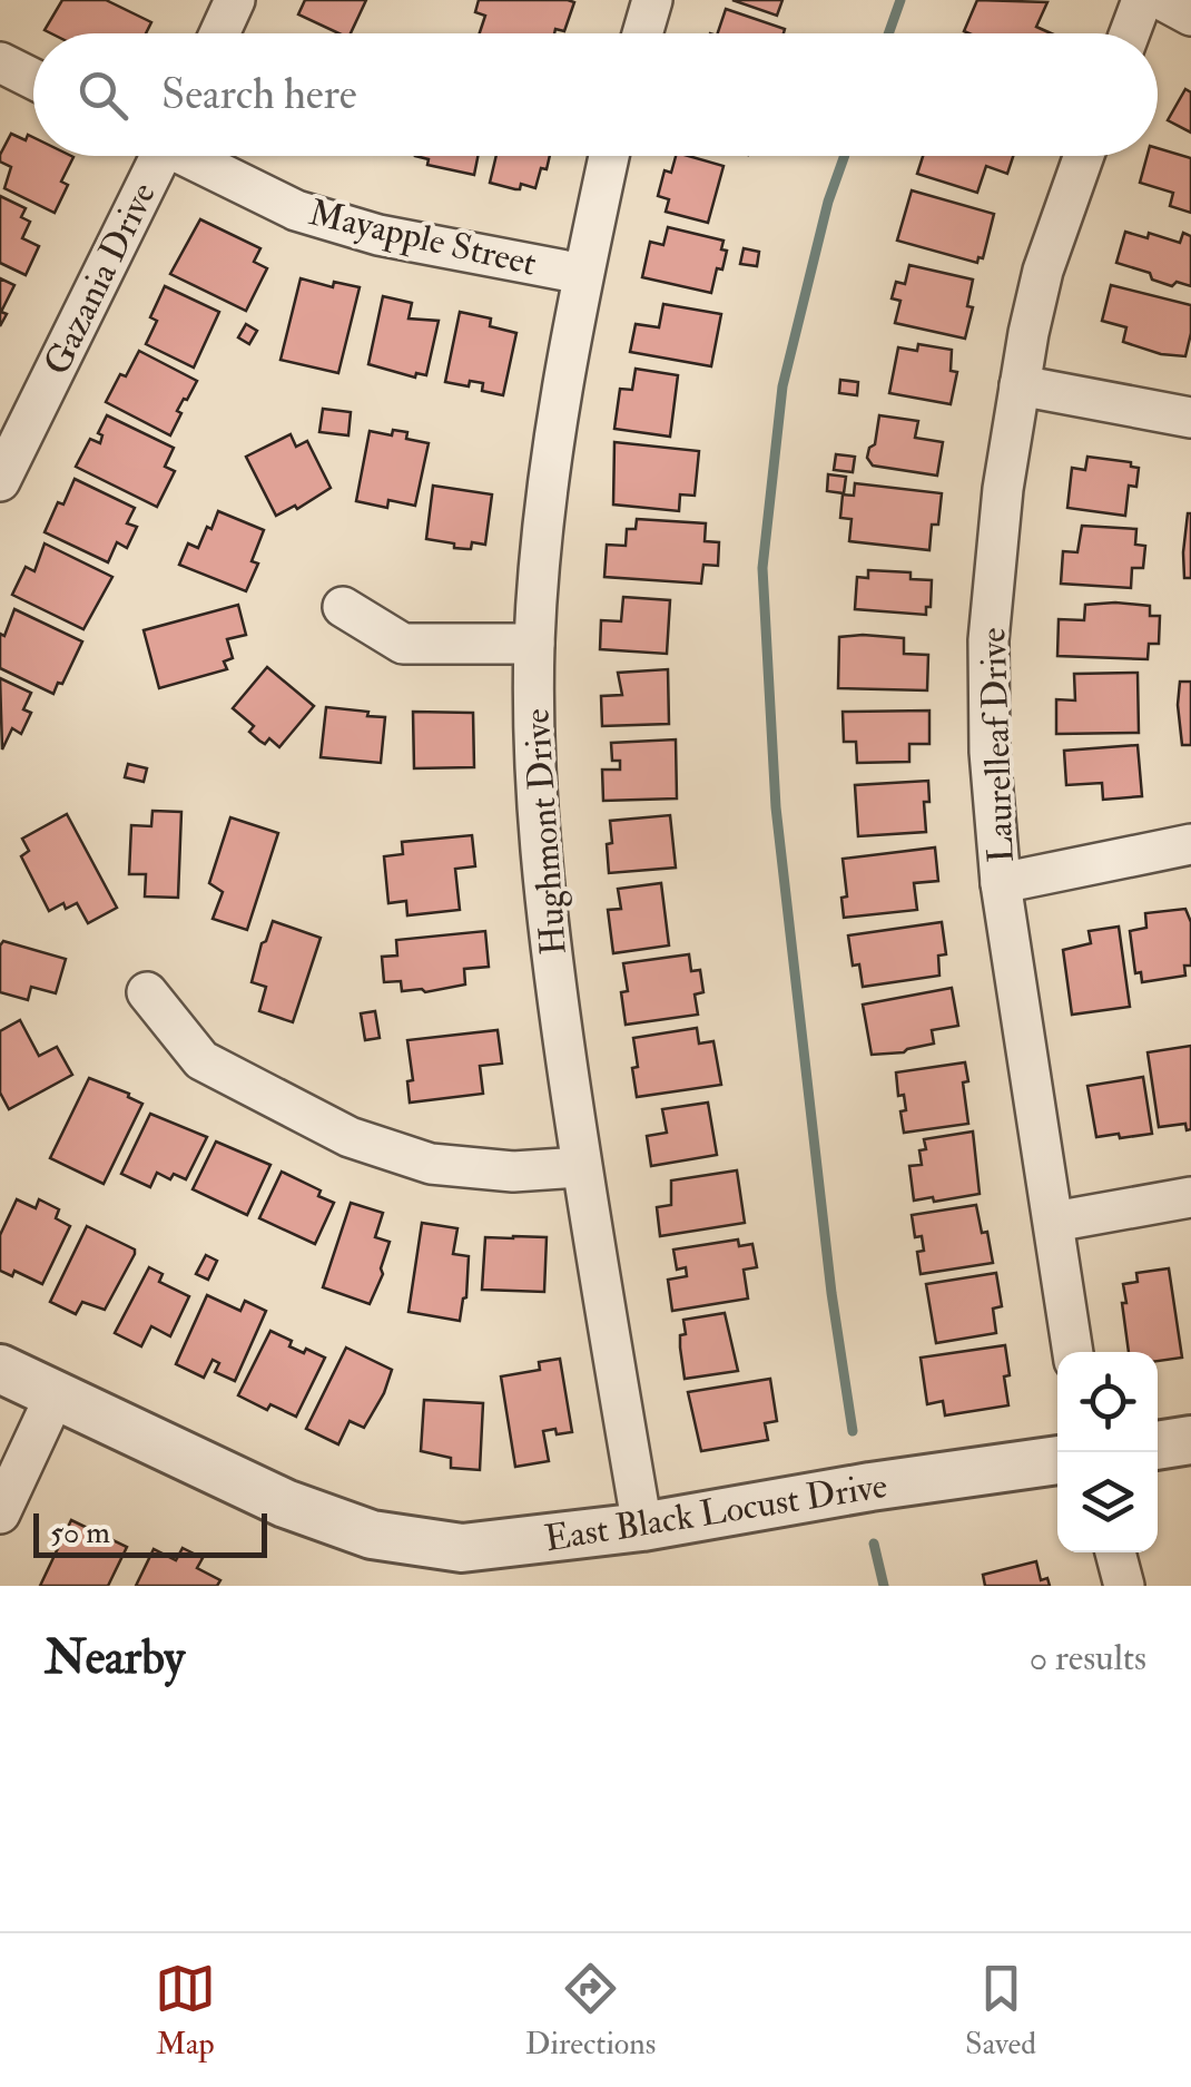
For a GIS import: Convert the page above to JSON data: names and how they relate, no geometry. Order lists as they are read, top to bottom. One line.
{"streets":{"street":["Mayapple Street","Gazania Drive","Laurelleaf Drive","Hughmont Drive","East Black Locust Drive"]},"crossings":[["Mayapple Street","Hughmont Drive"],["Hughmont Drive","East Black Locust Drive"]],"scale_bar":"50 m","page":{"search":"Search here","scale":"50 m","heading":["Nearby","0 results"],"nav":["Map","Directions","Saved"]}}
